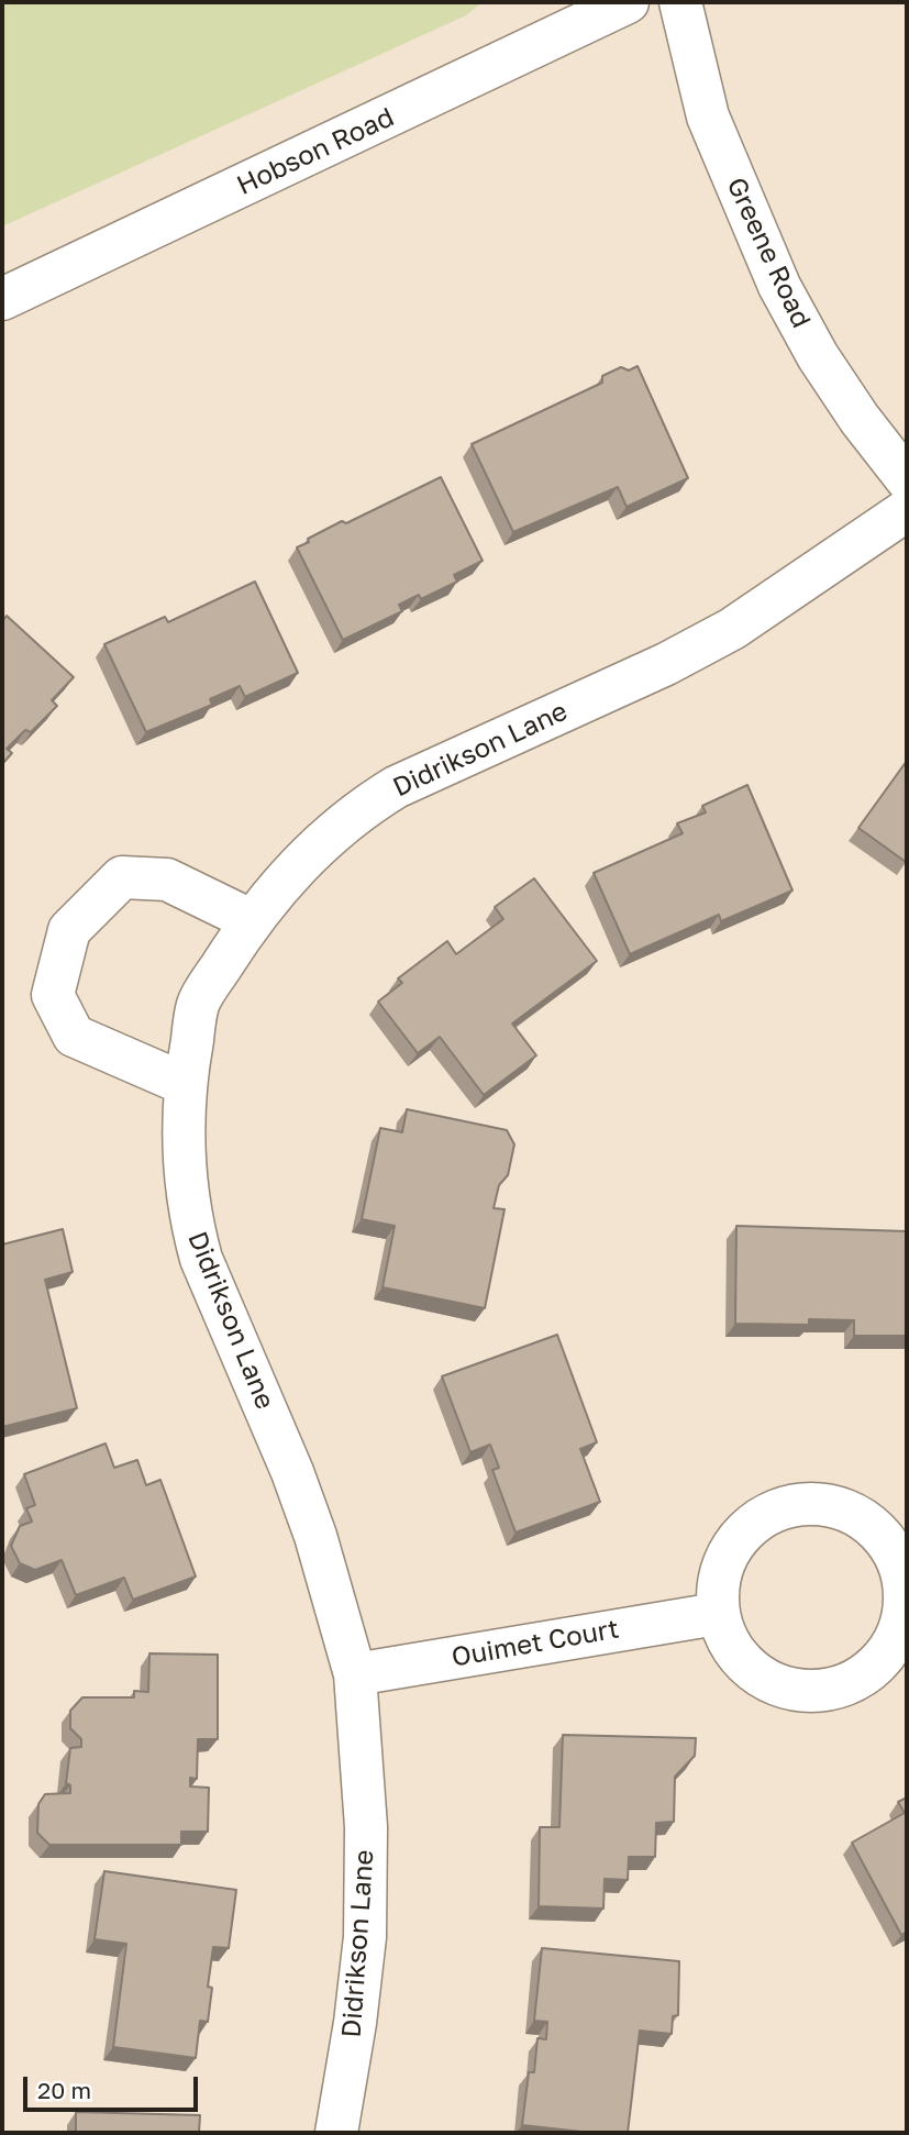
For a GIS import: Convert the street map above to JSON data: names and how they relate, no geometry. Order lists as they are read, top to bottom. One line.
{"streets":{"street":["Hobson Road","Greene Road","Didrikson Lane","Ouimet Court"]},"crossings":[["Didrikson Lane","Ouimet Court"]],"scale_bar":"20 m"}
